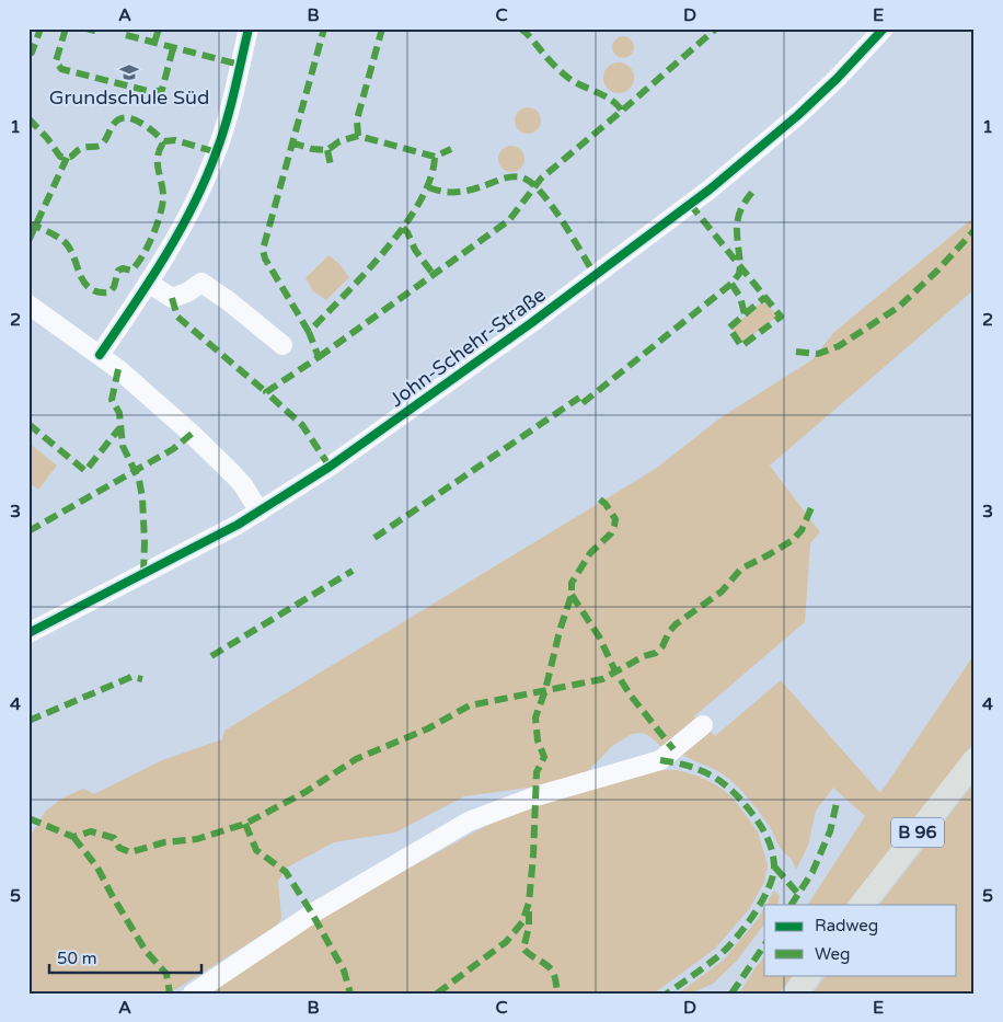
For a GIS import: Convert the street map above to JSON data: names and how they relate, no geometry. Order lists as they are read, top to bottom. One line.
{"streets":{"main road":["B 96"],"street":["John-Schehr-Straße"]},"places":{"school or university":["Grundschule Süd"]},"legend":["Radweg","Weg"],"scale_bar":"50 m","grid":{"columns":["A","B","C","D","E"],"rows":["1","2","3","4","5"]}}
